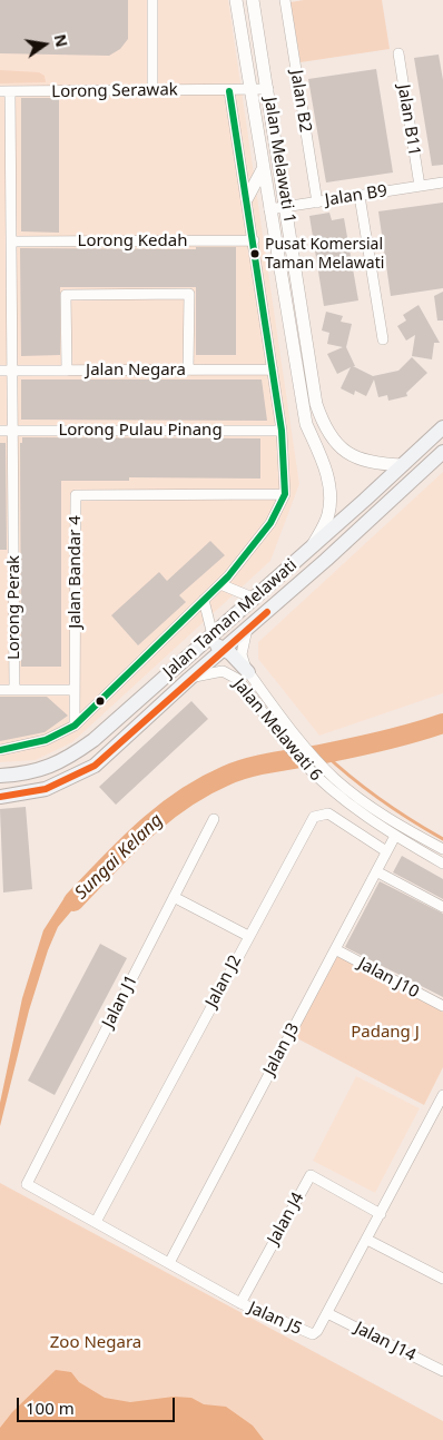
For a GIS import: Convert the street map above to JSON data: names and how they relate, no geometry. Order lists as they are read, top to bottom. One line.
{"streets":{"main road":["Jalan Taman Melawati"],"street":["Lorong Serawak","Jalan B2","Jalan B11","Jalan Melawati 1","Jalan B9","Lorong Kedah","Jalan Negara","Lorong Pulau Pinang","Jalan Bandar 4","Lorong Perak","Jalan Melawati 6","Jalan J10","Jalan J2","Jalan J1","Jalan J3","Jalan J4","Jalan J5","Jalan J14"]},"crossings":[["Lorong Serawak","Jalan Melawati 1"],["Lorong Serawak","Lorong Perak"],["Jalan B2","Jalan B9"],["Jalan B11","Jalan B9"],["Jalan Melawati 1","Jalan B9"],["Jalan Melawati 1","Jalan Taman Melawati"],["Lorong Kedah","Lorong Perak"],["Jalan Negara","Lorong Perak"],["Lorong Pulau Pinang","Lorong Perak"],["Jalan Taman Melawati","Jalan Melawati 6"],["Jalan Melawati 6","Jalan J3"],["Jalan J10","Jalan J3"],["Jalan J2","Jalan J3"],["Jalan J2","Jalan J5"],["Jalan J1","Jalan J5"],["Jalan J3","Jalan J5"],["Jalan J4","Jalan J5"],["Jalan J5","Jalan J14"]],"water":["Sungai Kelang"],"parks":["Padang J","Zoo Negara"],"places":["Pusat Komersial Taman Melawati"],"scale_bar":"100 m","north":"right"}
